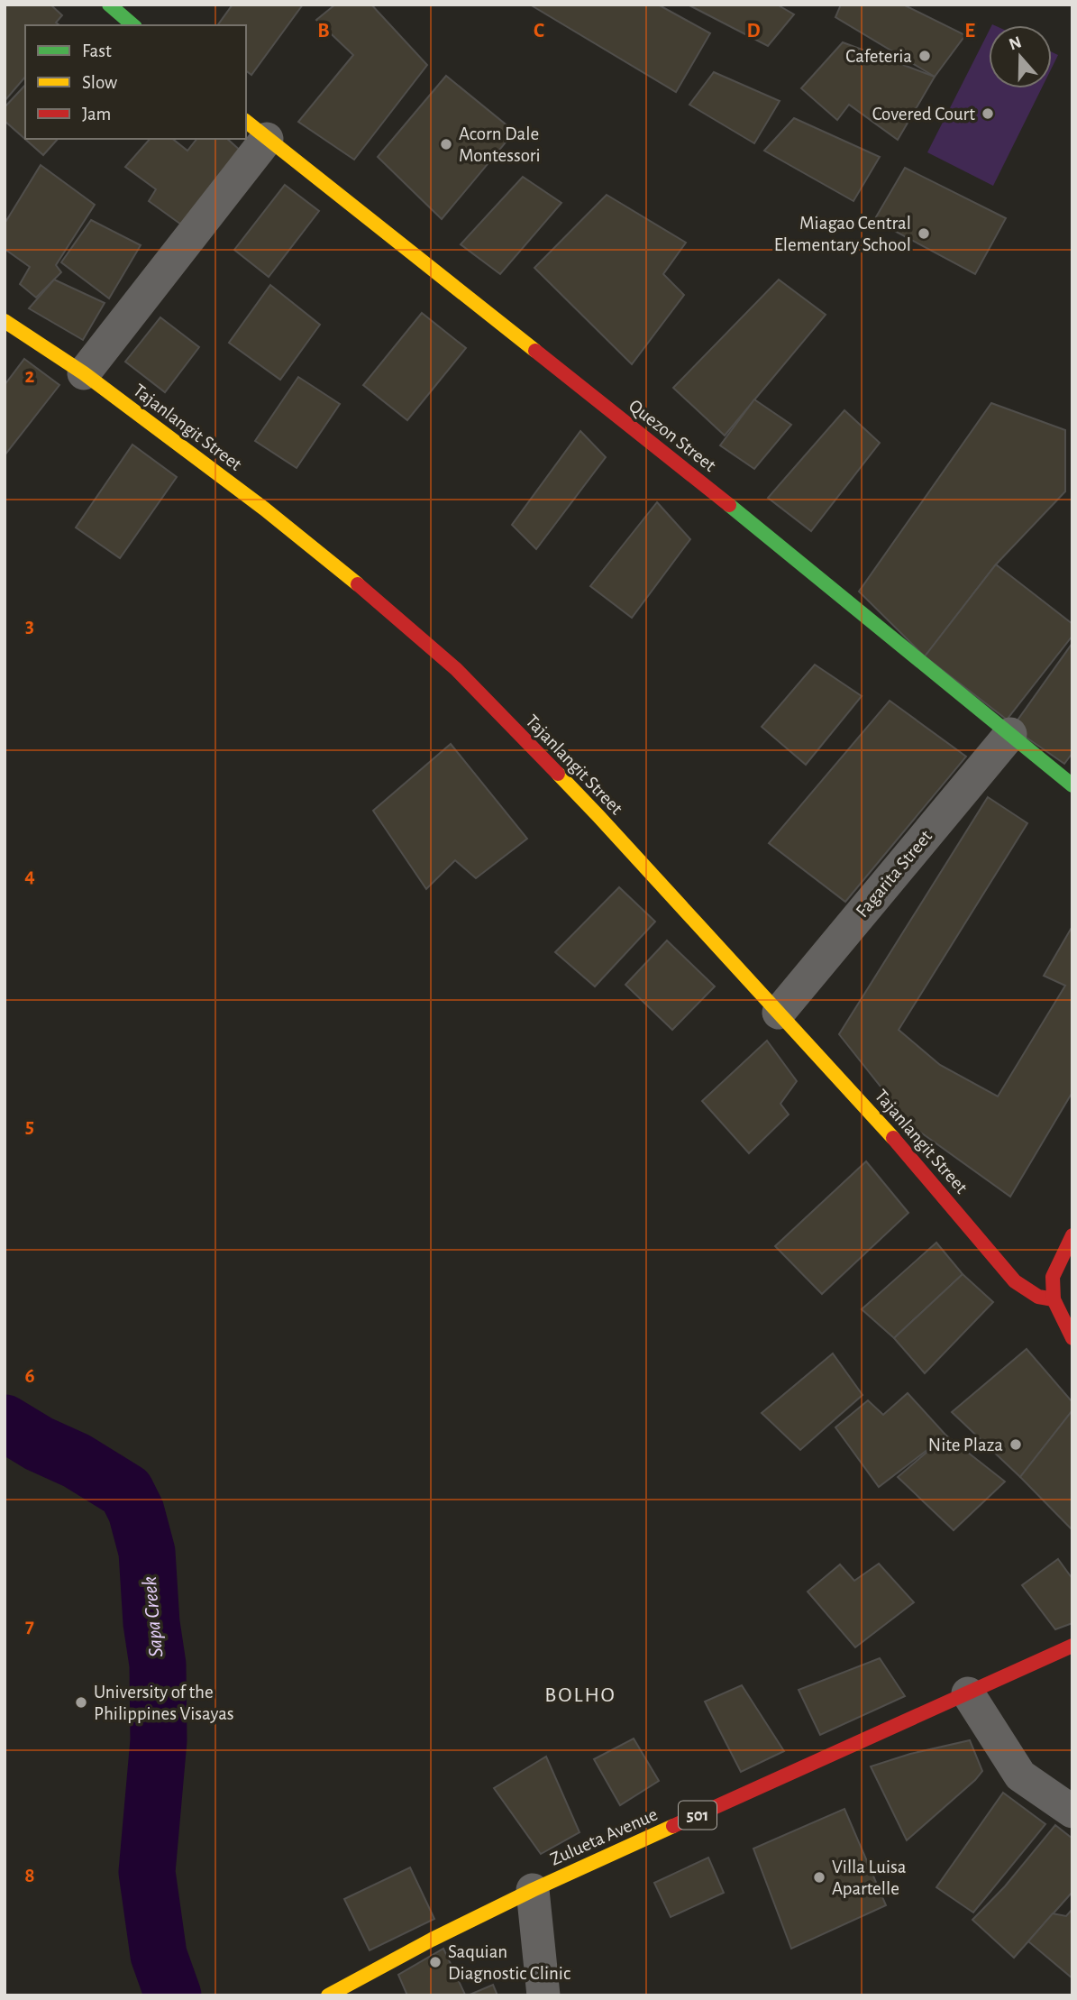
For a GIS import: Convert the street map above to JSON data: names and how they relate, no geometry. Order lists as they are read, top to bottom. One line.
{"streets":{"street":["Tajanlangit Street","Quezon Street","Fagarita Street","501","Zulueta Avenue"]},"crossings":[["Tajanlangit Street","Fagarita Street"],["Quezon Street","Fagarita Street"]],"districts":["BOLHO"],"water":["Sapa Creek"],"places":["Cafeteria","Covered Court","Acorn Dale Montessori","Miagao Central Elementary School","Nite Plaza","University of the Philippines Visayas","Villa Luisa Apartelle","Saquian Diagnostic Clinic"],"legend":["Fast","Slow","Jam"],"north":"top","grid":{"columns":["B","C","D","E"],"rows":["2","3","4","5","6","7","8"]}}
